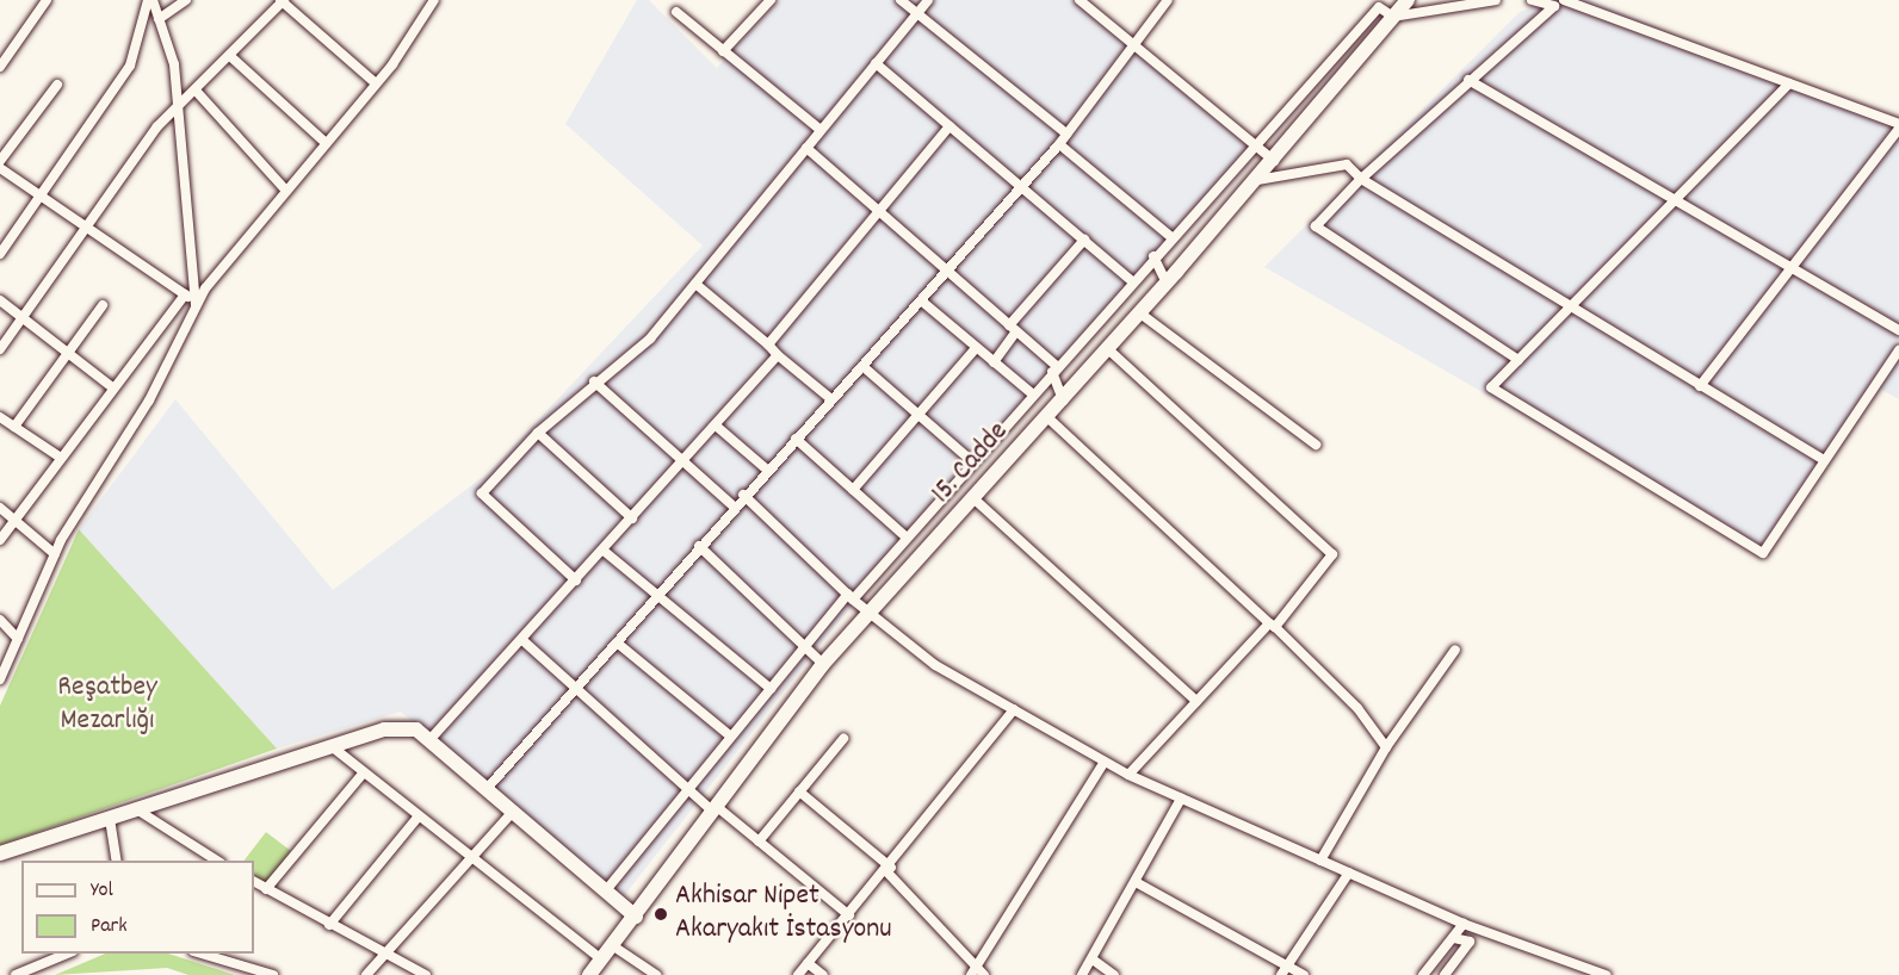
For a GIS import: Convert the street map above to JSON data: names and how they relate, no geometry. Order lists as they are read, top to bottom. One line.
{"streets":{"main road":["15. Cadde"]},"parks":["Reşatbey Mezarlığı"],"places":["Akhisar Nipet Akaryakıt İstasyonu"],"legend":["Yol","Park"]}
